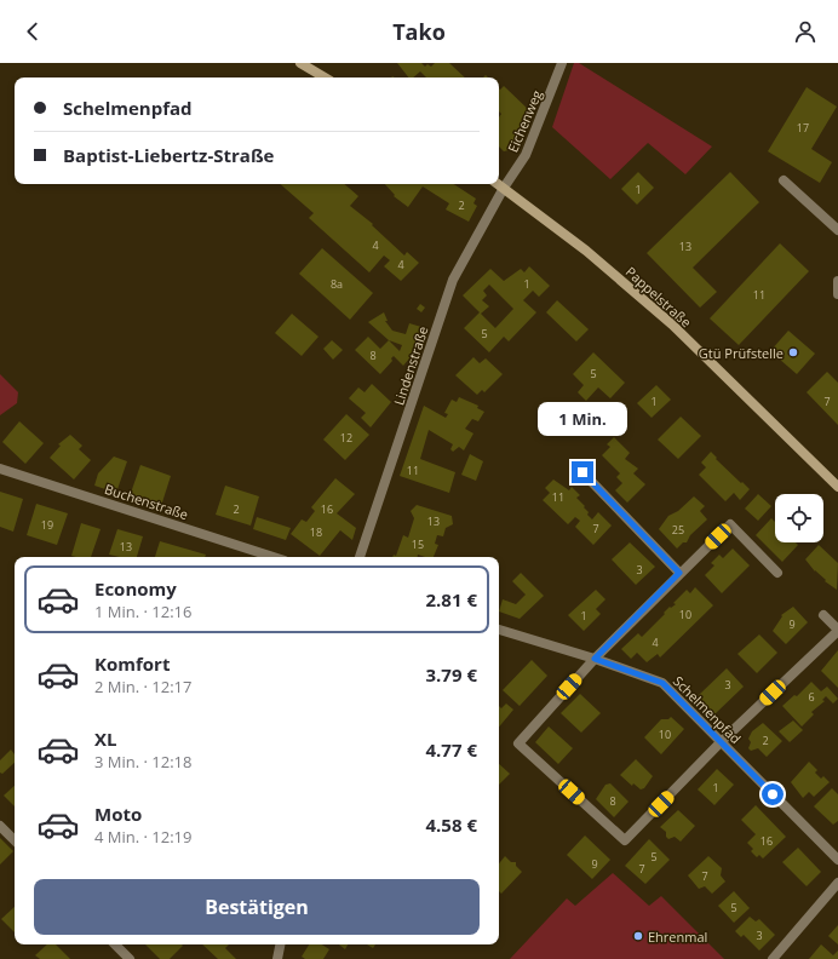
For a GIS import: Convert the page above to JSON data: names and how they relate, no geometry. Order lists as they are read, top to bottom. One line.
{"streets":{"main road":["Pappelstraße"],"street":["Eichenweg","Lindenstraße","Buchenstraße","Schelmenpfad"]},"crossings":[["Eichenweg","Pappelstraße"],["Eichenweg","Lindenstraße"],["Pappelstraße","Lindenstraße"]],"places":["Gtü Prüfstelle","Ehrenmal"],"house_numbers":["17","1","2","4","13","4","8a","1","11","5","8","5","1","7","12","11","11","2","16","13","19","7","25","18","15","13","3","10","1","9","4","3","6","10","2","1","8","16","5","9","7","7","5","3"],"page":{"header":"Tako","banner":["Schelmenpfad","Baptist-Liebertz-Straße"],"bubble":"1 Min.","list":[{"name":"Economy","note":"1 Min. · 12:16","value":"2.81 €"},{"name":"Komfort","note":"2 Min. · 12:17","value":"3.79 €"},{"name":"XL","note":"3 Min. · 12:18","value":"4.77 €"},{"name":"Moto","note":"4 Min. · 12:19","value":"4.58 €"}],"buttons":"Bestätigen"}}
